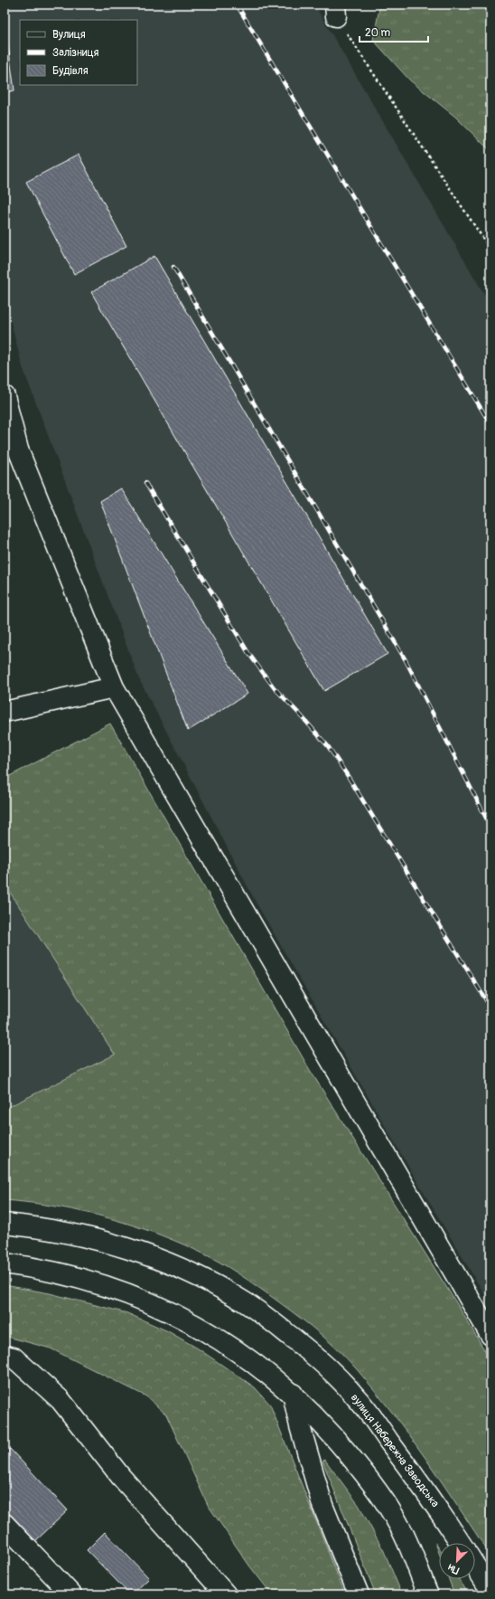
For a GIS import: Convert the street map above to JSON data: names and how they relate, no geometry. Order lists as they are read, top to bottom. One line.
{"streets":{"main road":["вулиця Набережна Заводська"]},"legend":["Вулиця","Залізниця","Будівля"],"scale_bar":"20 m","north":"bottom left"}
